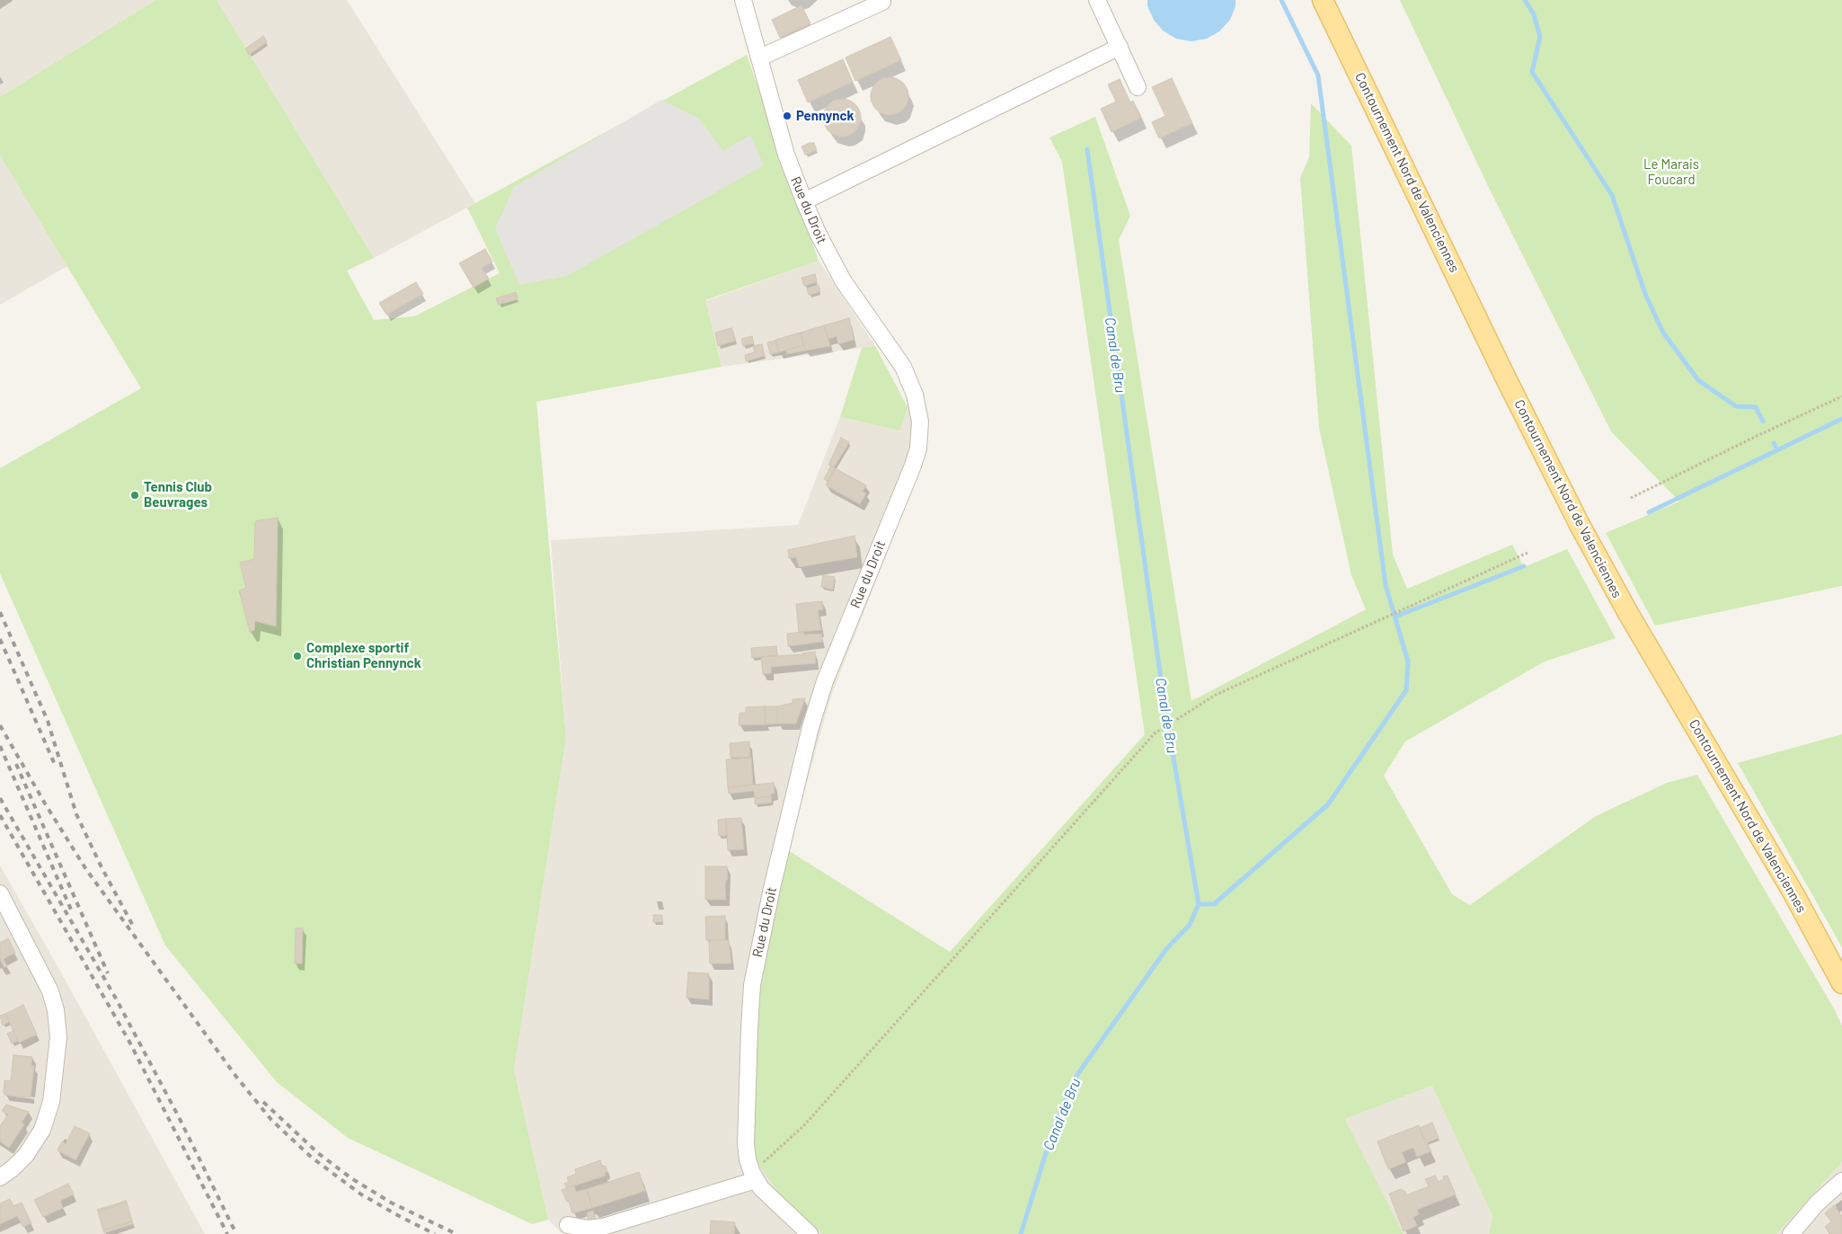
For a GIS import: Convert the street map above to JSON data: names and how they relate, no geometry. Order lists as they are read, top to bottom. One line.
{"streets":{"main road":["Contournement Nord de Valenciennes"],"street":["Rue du Droit"]},"water":["Canal de Bru"],"parks":["Le Marais Foucard"],"places":["Pennynck","Tennis Club Beuvrages","Complexe sportif Christian Pennynck"]}
